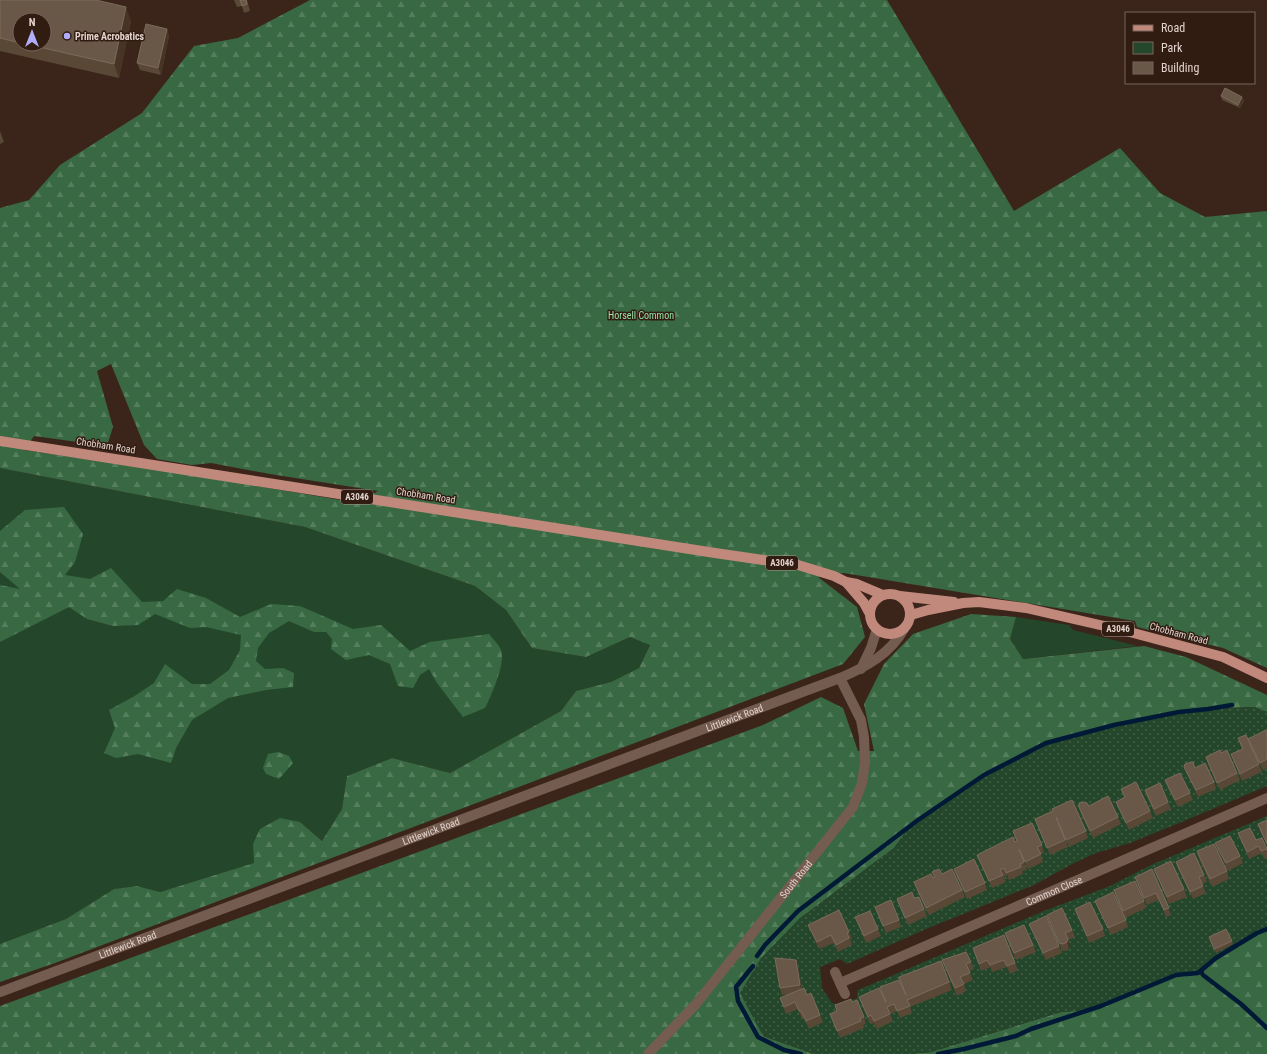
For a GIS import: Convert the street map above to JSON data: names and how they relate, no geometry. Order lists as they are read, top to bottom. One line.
{"streets":{"main road":["Chobham Road","A3046"],"street":["Littlewick Road","South Road","Common Close"]},"crossings":[["Chobham Road","Littlewick Road"],["Littlewick Road","South Road"]],"parks":["Horsell Common"],"places":["Prime Acrobatics"],"legend":["Road","Park","Building"],"north":"top"}
